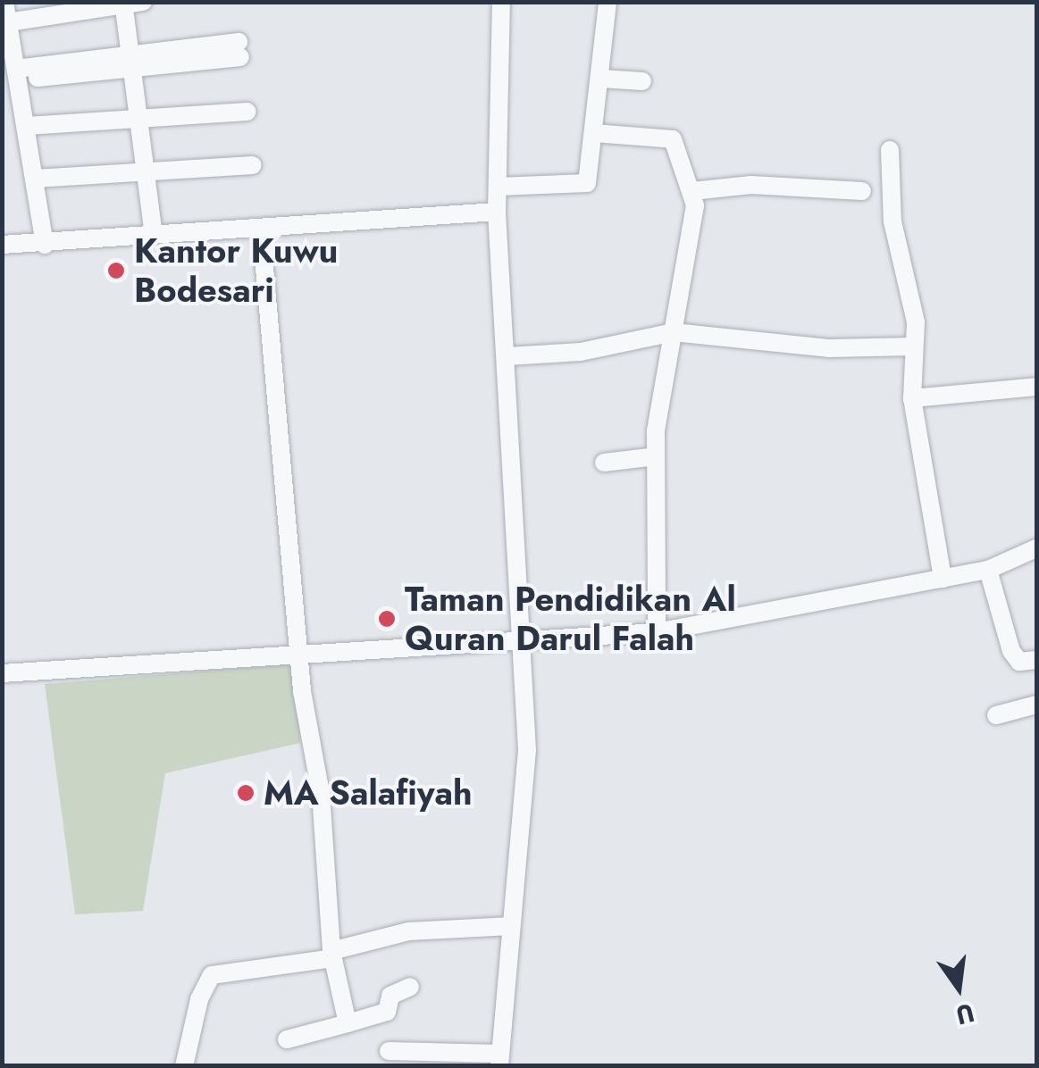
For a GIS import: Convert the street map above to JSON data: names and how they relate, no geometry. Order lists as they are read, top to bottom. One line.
{"places":["Kantor Kuwu Bodesari","Taman Pendidikan Al Quran Darul Falah","MA Salafiyah"],"north":"bottom"}
